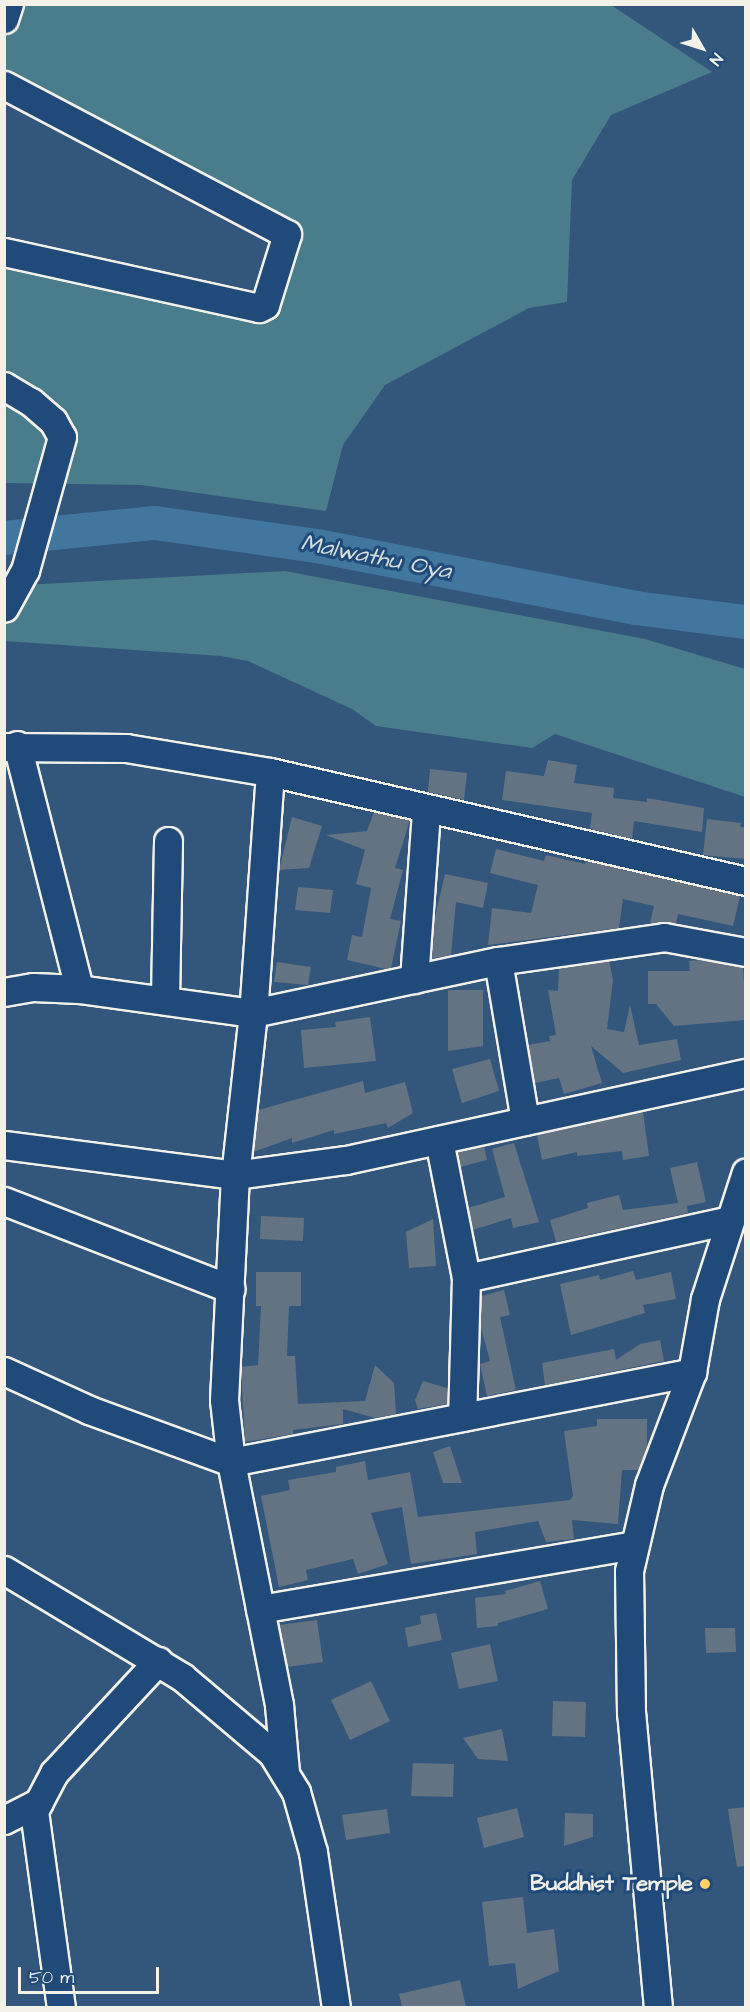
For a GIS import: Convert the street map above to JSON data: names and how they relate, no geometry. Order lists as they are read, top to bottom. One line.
{"water":["Malwathu Oya"],"places":["Buddhist Temple"],"scale_bar":"50 m","north":"bottom right"}
